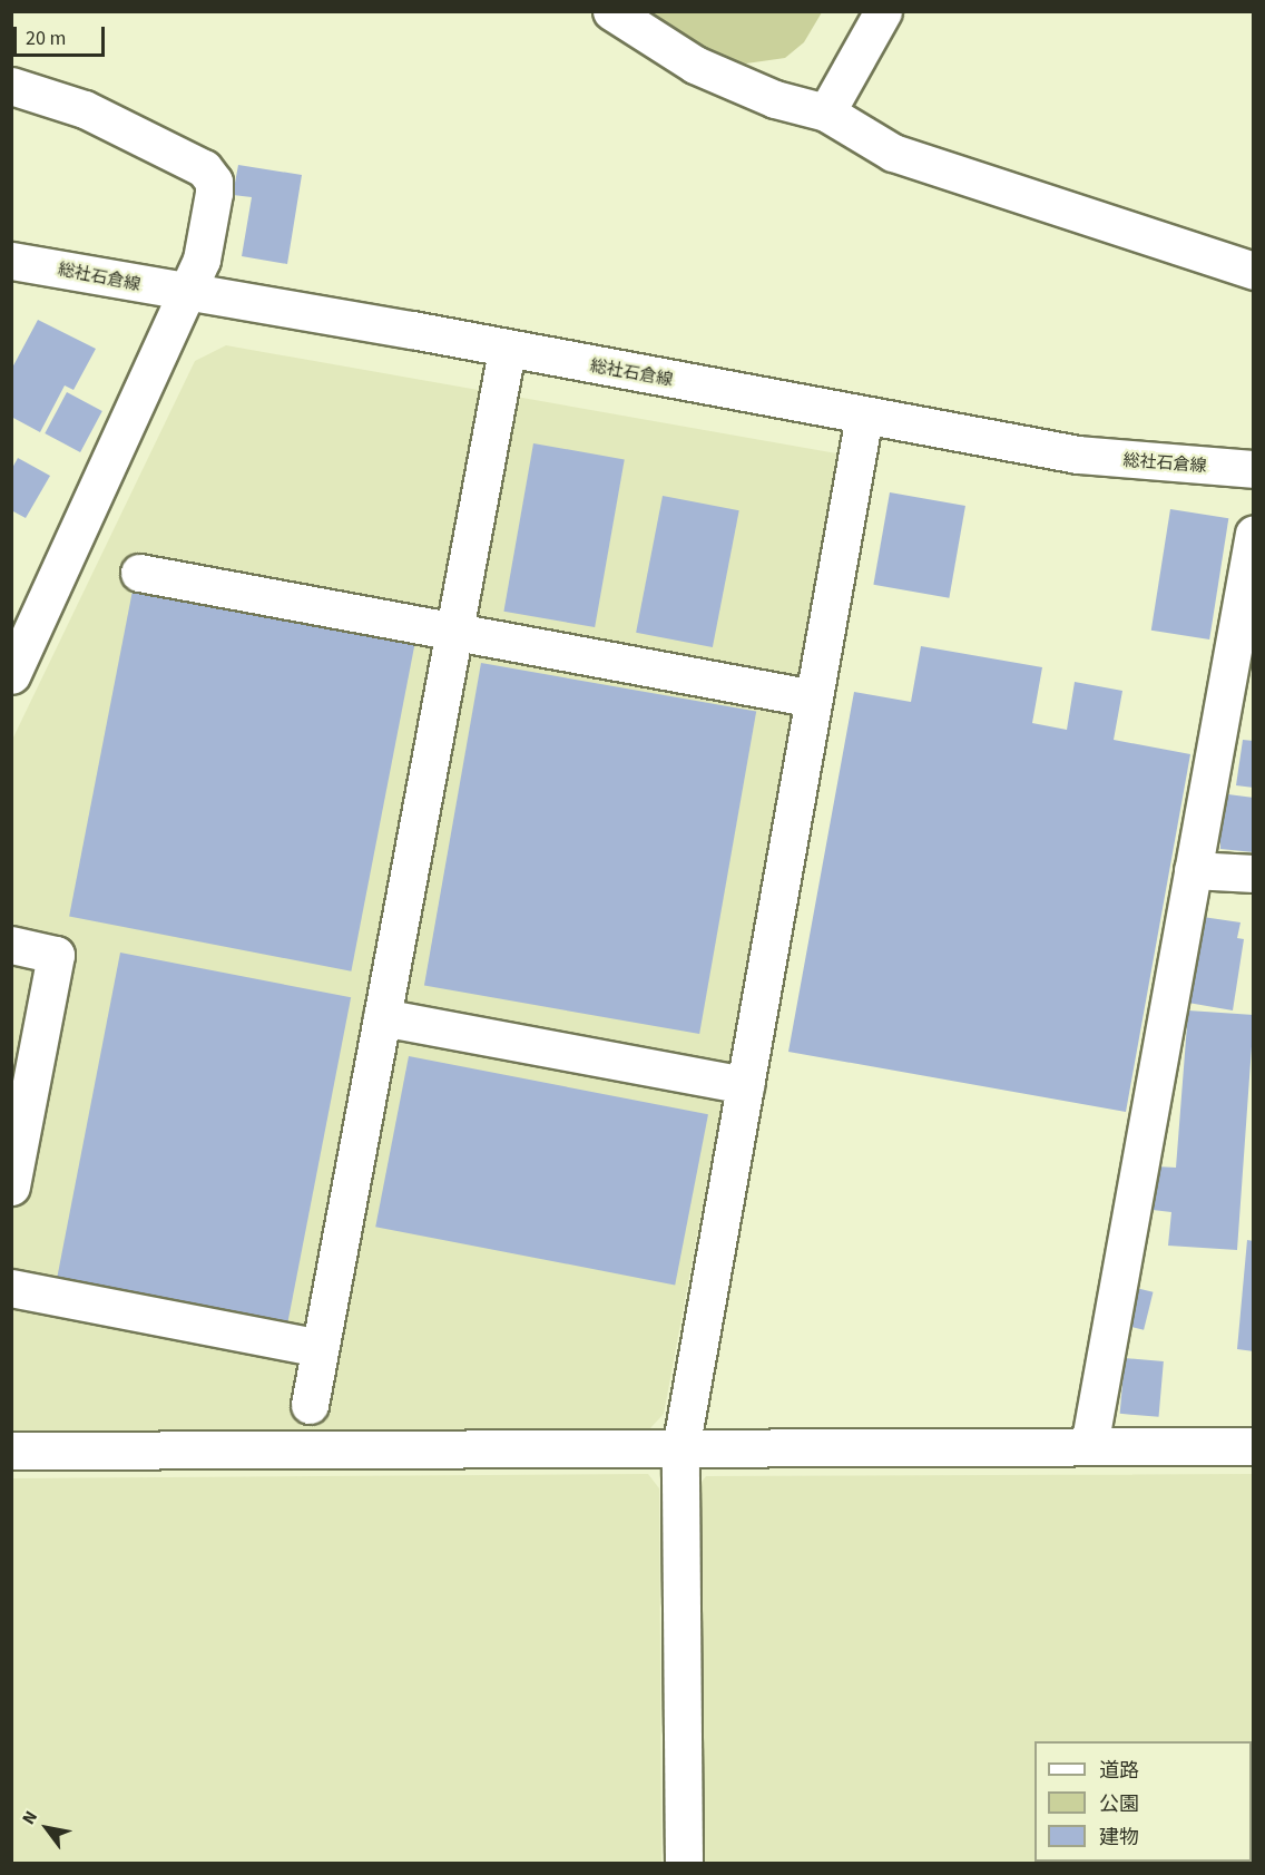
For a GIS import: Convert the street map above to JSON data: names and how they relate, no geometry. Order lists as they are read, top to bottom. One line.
{"streets":{"street":["総社石倉線"]},"legend":["道路","公園","建物"],"scale_bar":"20 m","north":"top left"}
